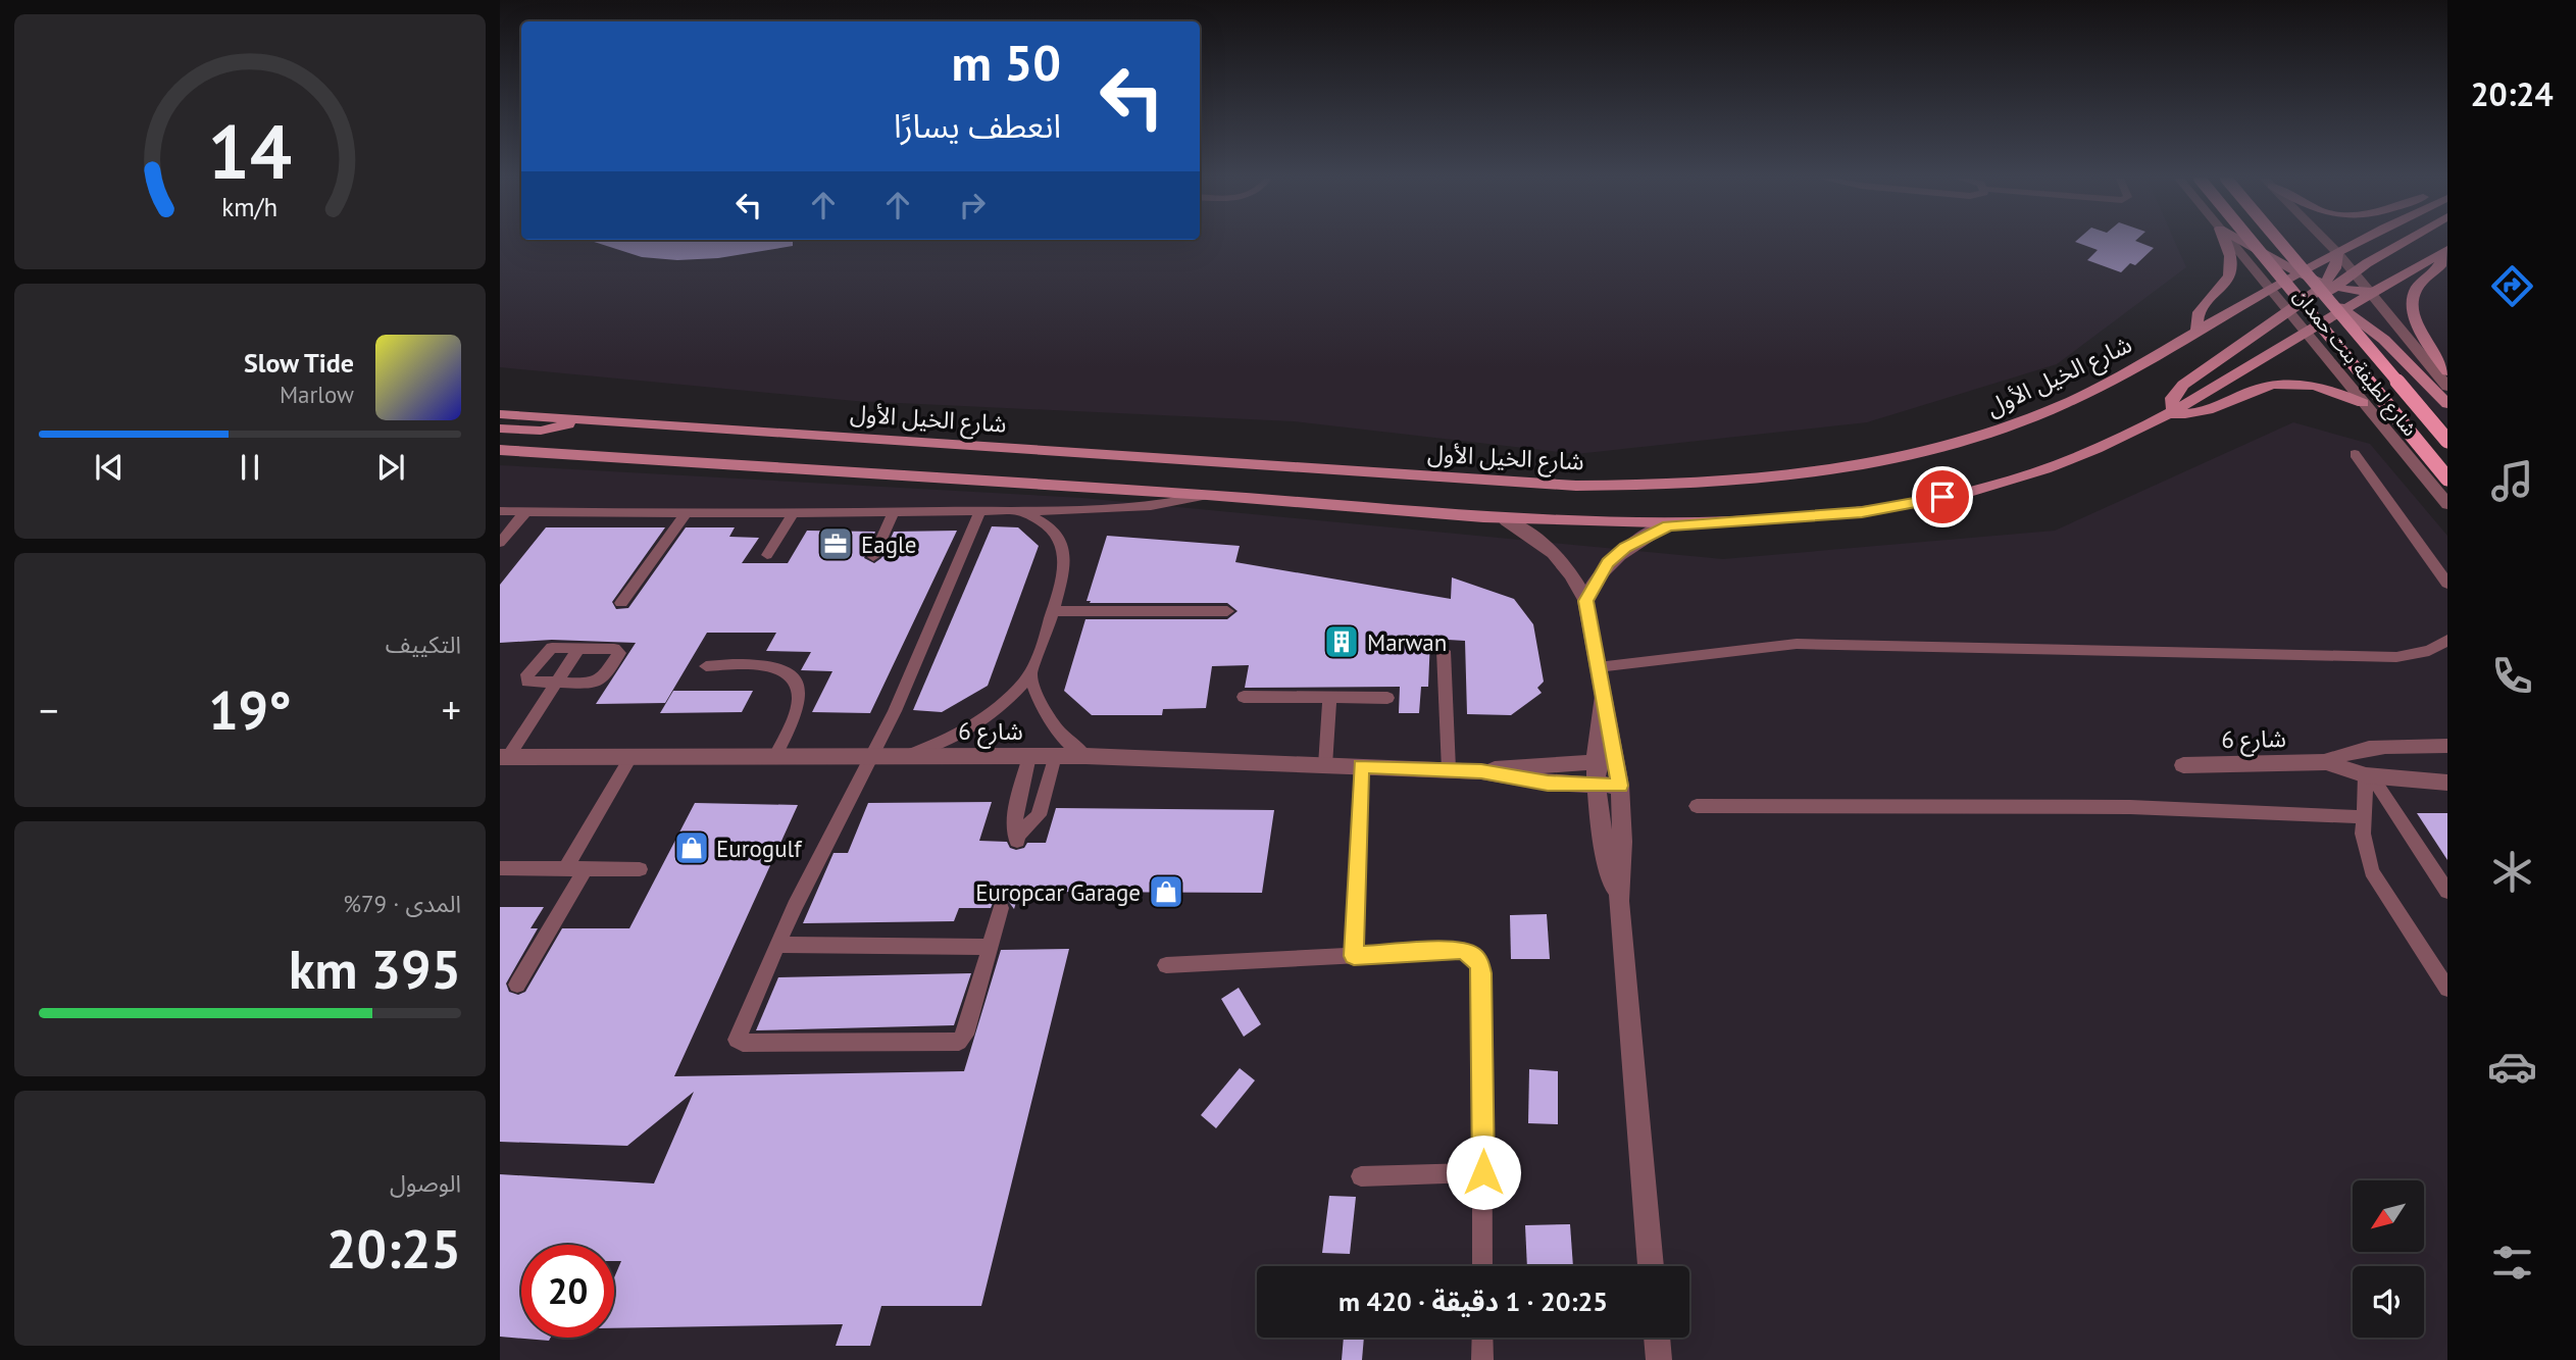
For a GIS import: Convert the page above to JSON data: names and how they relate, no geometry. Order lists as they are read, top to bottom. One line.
{"streets":{"main road":["شارع لطيفة بنت حمدان","شارع الخيل الأول"],"street":["شارع 6"]},"crossings":[["شارع لطيفة بنت حمدان","شارع الخيل الأول"]],"places":{"office":["Eagle"],"building":["Marwan"],"shop":["Eurogulf","Europcar Garage"]},"north":"bottom left","page":{"tabs":"20:24","turn":["50 m","انعطف يسارًا"],"song":["Slow Tide","Marlow"],"tile":["التكييف",["المدى · 79%","395 km"],["الوصول","20:25"]],"heat":["−","19°","+"],"limit":"20","trip":"20:25 · 1 دقيقة · 420 m","gauge":["14","km/h"]}}
